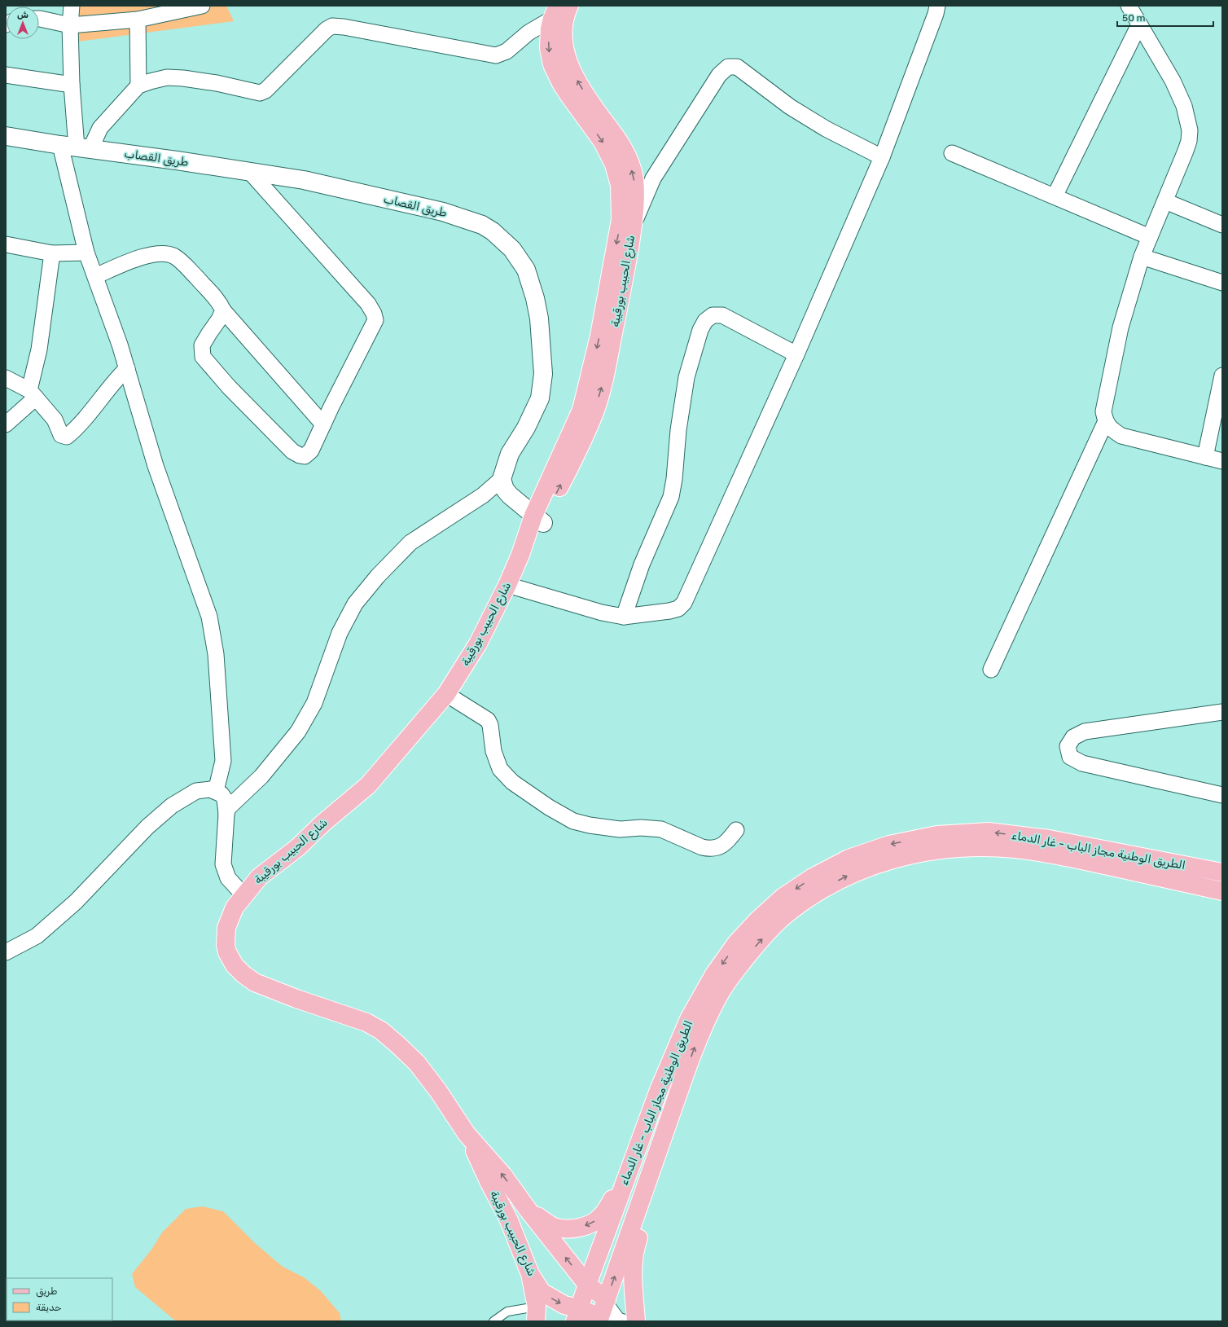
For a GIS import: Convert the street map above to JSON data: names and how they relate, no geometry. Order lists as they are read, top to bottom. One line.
{"streets":{"main road":["طريق القصاب","شارع الحبيب بورقيبة","الطريق الوطنية مجاز الباب - غار الدماء"]},"crossings":[["شارع الحبيب بورقيبة","الطريق الوطنية مجاز الباب - غار الدماء"]],"legend":["طريق","حديقة"],"scale_bar":"50 m","north":"top"}
